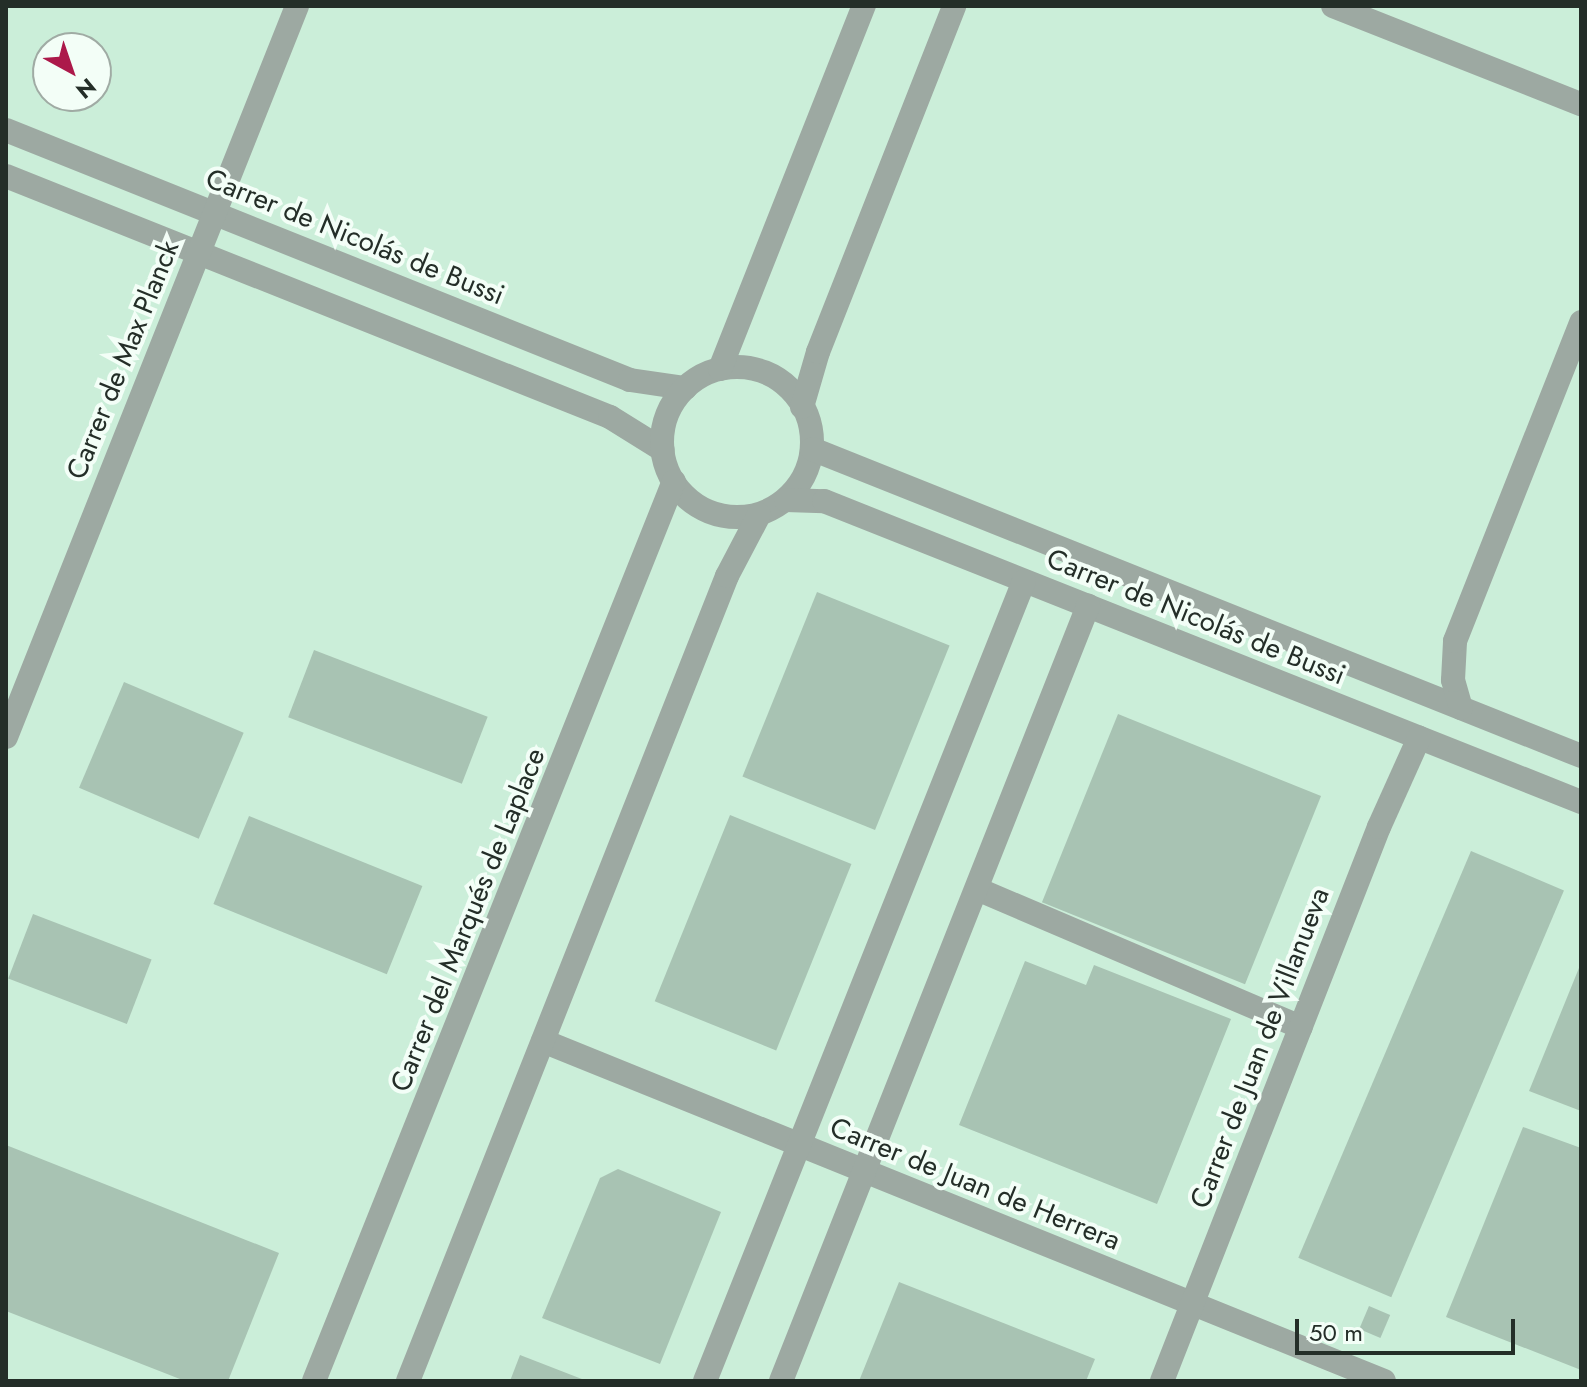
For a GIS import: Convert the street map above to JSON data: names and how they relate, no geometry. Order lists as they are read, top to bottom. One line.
{"streets":{"street":["Carrer de Nicolás de Bussi","Carrer de Max Planck","Carrer del Marqués de Laplace","Carrer de Juan de Villanueva","Carrer de Juan de Herrera"]},"crossings":[["Carrer de Nicolás de Bussi","Carrer de Max Planck"],["Carrer de Nicolás de Bussi","Carrer del Marqués de Laplace"],["Carrer de Nicolás de Bussi","Carrer de Juan de Villanueva"],["Carrer de Juan de Villanueva","Carrer de Juan de Herrera"]],"scale_bar":"50 m","north":"bottom right"}
